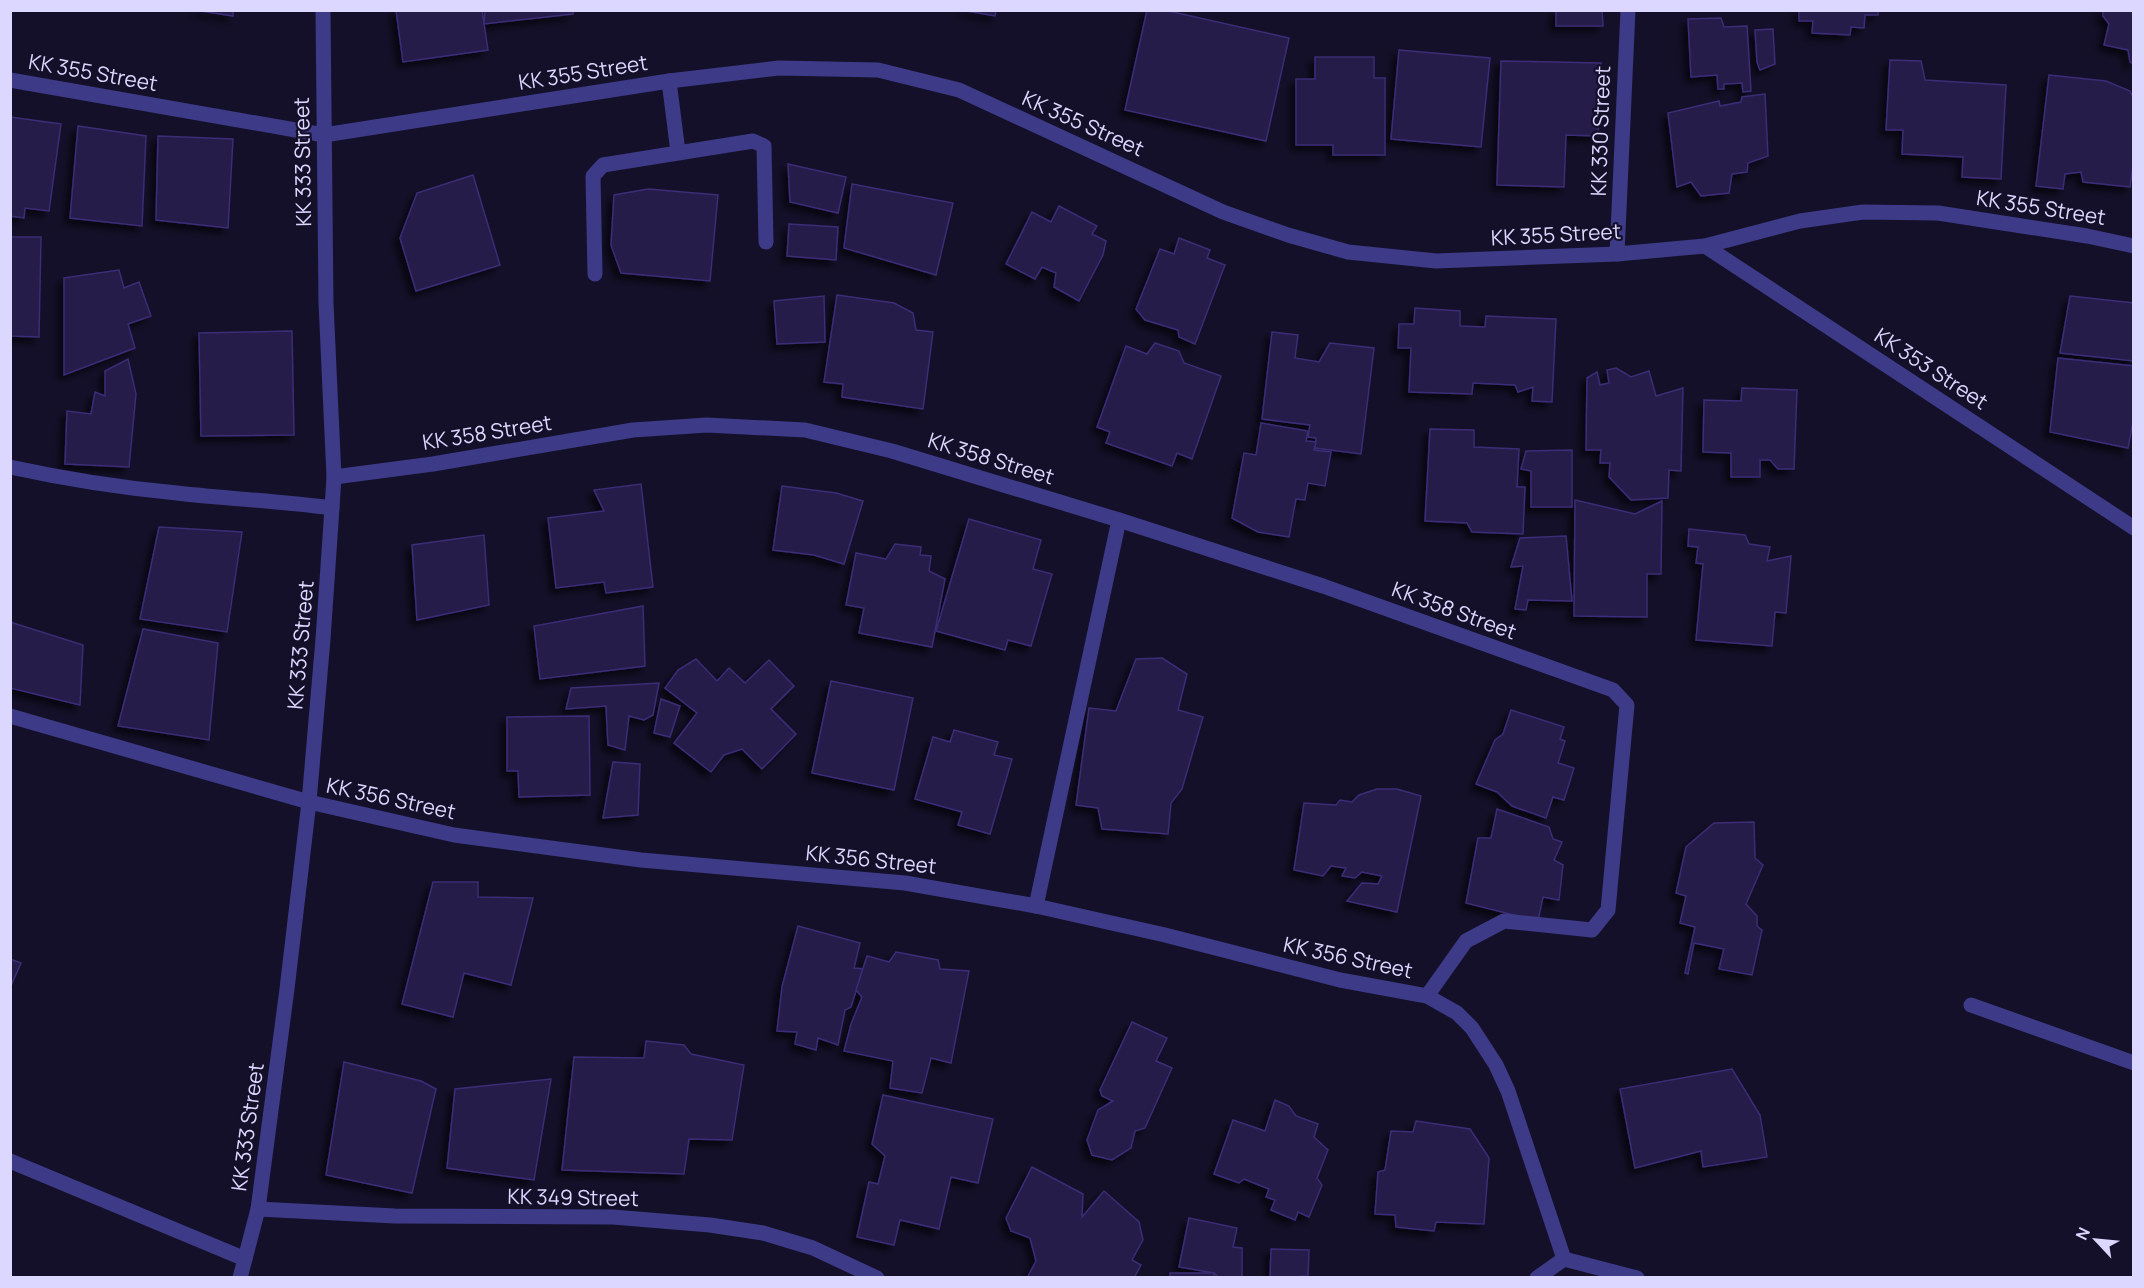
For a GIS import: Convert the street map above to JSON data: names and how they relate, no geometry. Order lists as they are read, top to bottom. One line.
{"streets":{"street":["KK 355 Street","KK 330 Street","KK 333 Street","KK 353 Street","KK 358 Street","KK 356 Street","KK 349 Street"]},"crossings":[["KK 355 Street","KK 330 Street"],["KK 355 Street","KK 333 Street"],["KK 355 Street","KK 353 Street"],["KK 333 Street","KK 358 Street"],["KK 333 Street","KK 356 Street"],["KK 333 Street","KK 349 Street"],["KK 358 Street","KK 356 Street"]],"north":"top left"}
